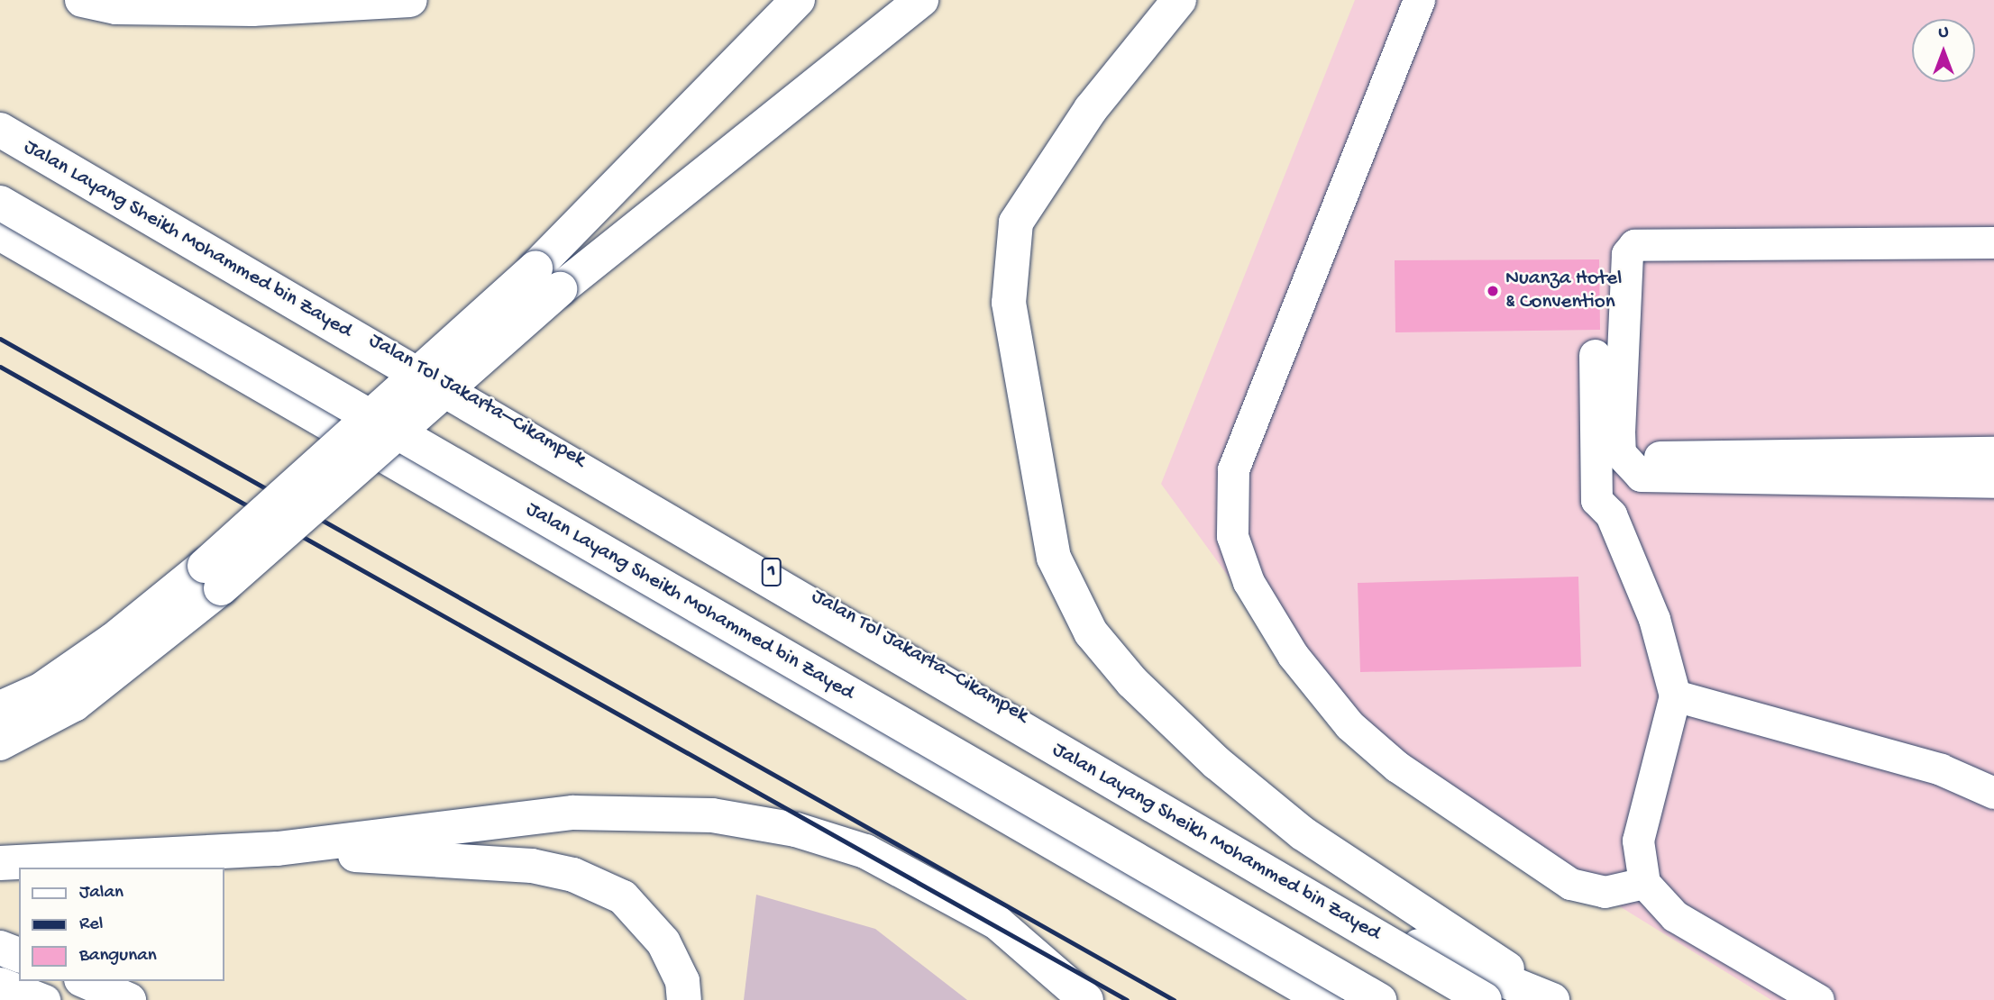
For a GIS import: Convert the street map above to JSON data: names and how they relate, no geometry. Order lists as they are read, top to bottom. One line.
{"streets":{"highway":["Jalan Layang Sheikh Mohammed bin Zayed","Jalan Tol Jakarta–Cikampek","1"]},"places":["Nuanza Hotel & Convention"],"legend":["Jalan","Rel","Bangunan"],"north":"top"}
